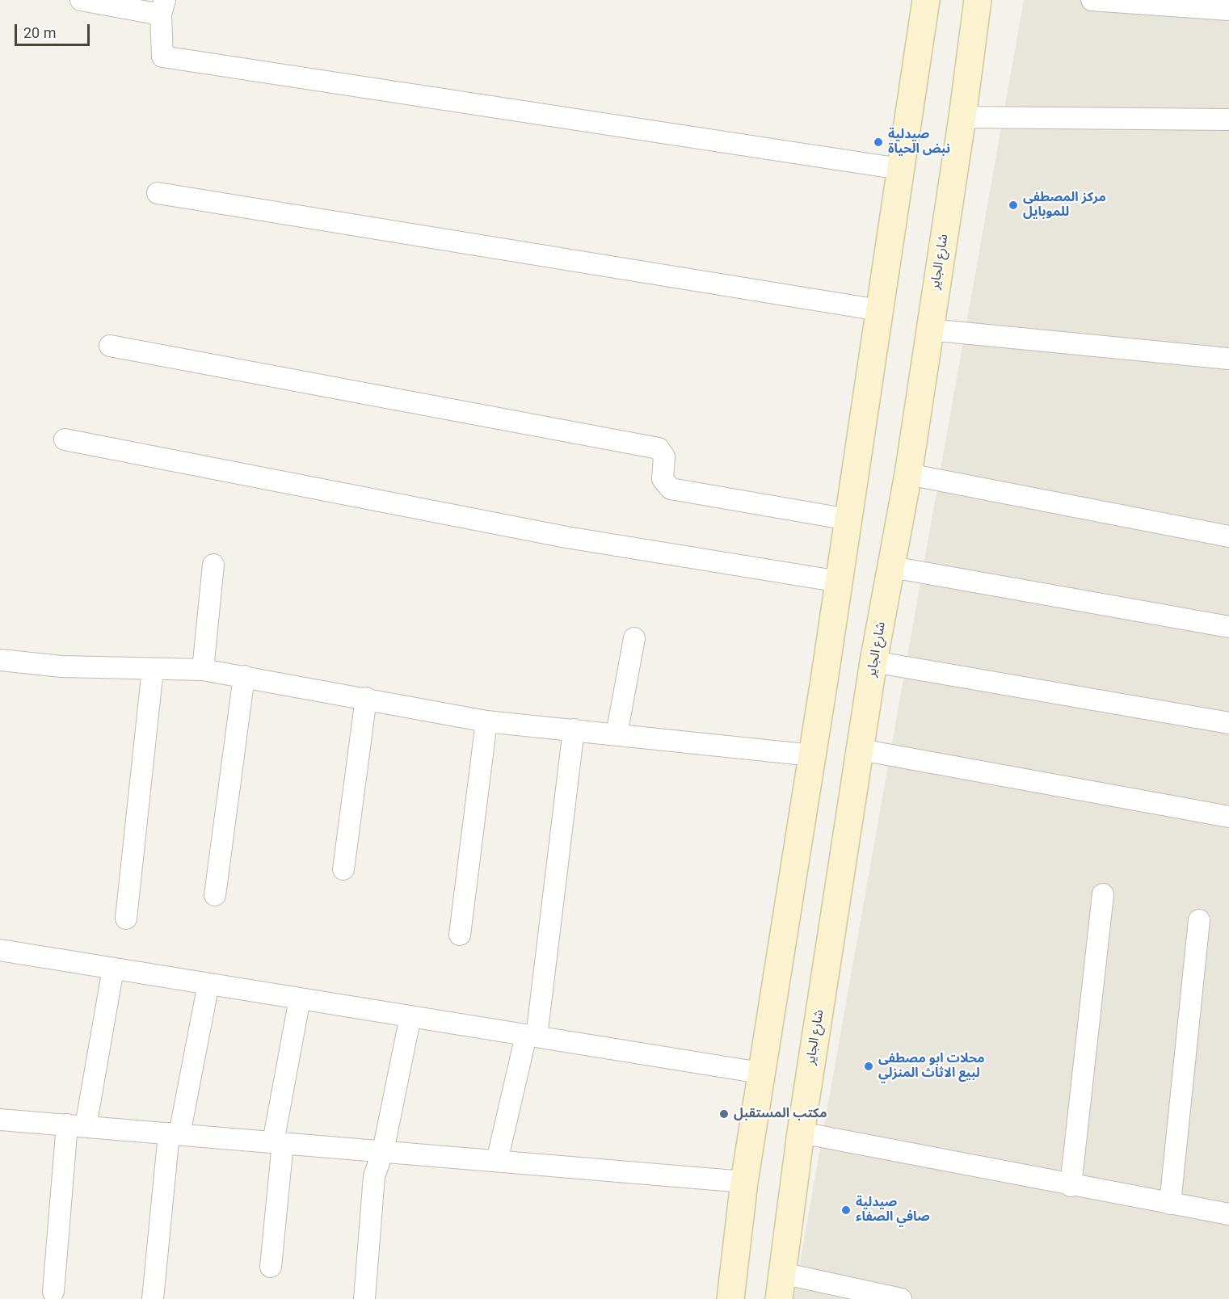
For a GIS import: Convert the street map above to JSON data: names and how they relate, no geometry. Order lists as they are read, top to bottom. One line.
{"streets":{"street":["شارع الجاير"]},"places":["صيدلية نبض الحياة","مركز المصطفى للموبايل","محلات ابو مصطفى لبيع الاثاث المنزلي","مكتب المستقبل","صيدلية صافي الصفاء"],"scale_bar":"20 m"}
